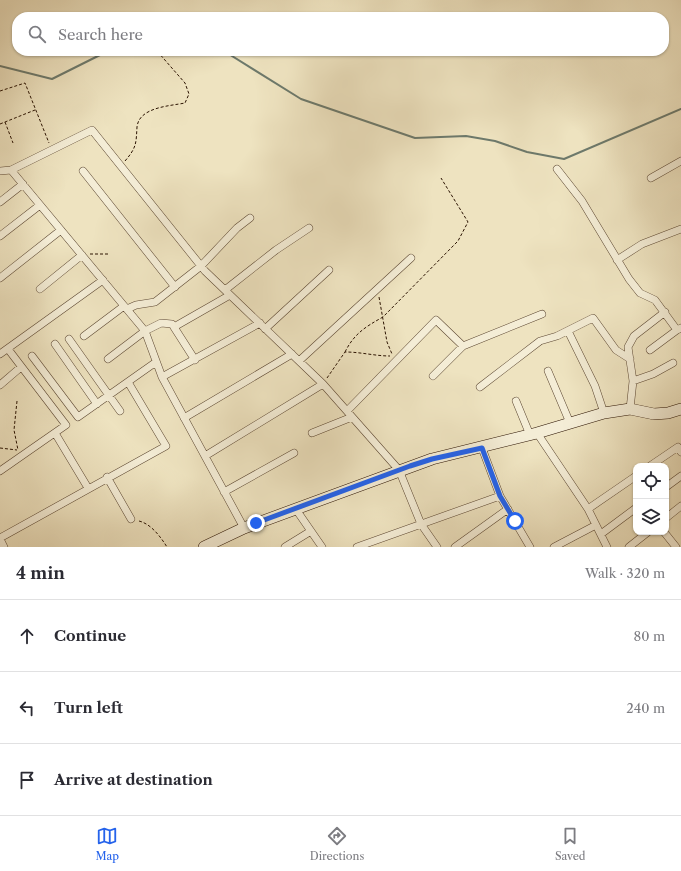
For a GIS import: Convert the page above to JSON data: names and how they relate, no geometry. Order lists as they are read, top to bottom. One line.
{"page":{"search":"Search here","heading":["4 min","Walk · 320 m"],"list":[["Continue","80 m"],["Turn left","240 m"],"Arrive at destination"],"nav":["Map","Directions","Saved"]}}
